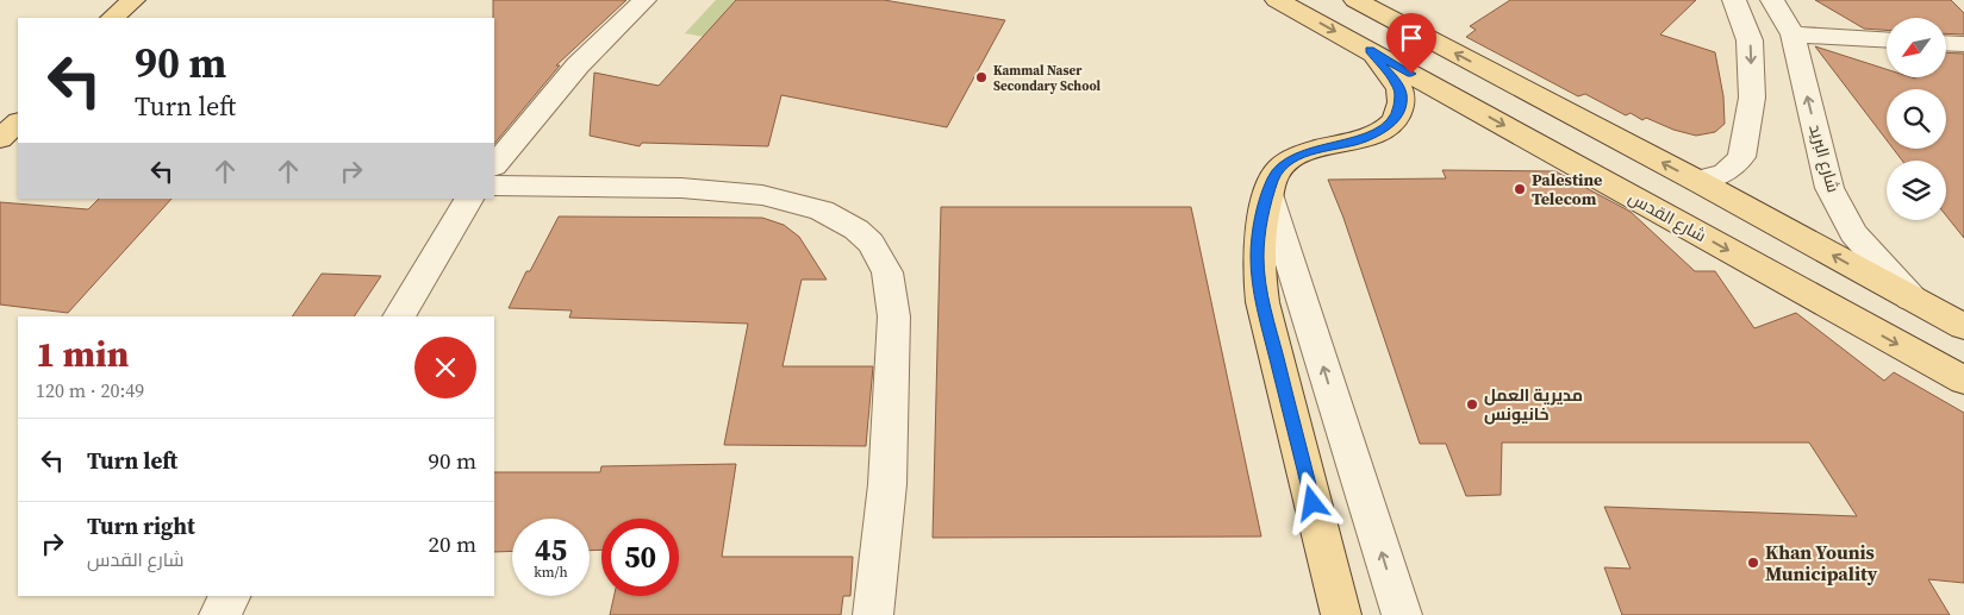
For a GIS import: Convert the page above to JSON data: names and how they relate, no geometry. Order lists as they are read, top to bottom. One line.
{"streets":{"main road":["شارع القدس"],"street":["شارع البريد"]},"one_way":["شارع البريد"],"places":["Kammal Naser Secondary School","Palestine Telecom","مديرية العمل خانيونس","Khan Younis Municipality"],"north":"bottom left","page":{"turn":["90 m","Turn left"],"heading":["1 min","120 m · 20:49"],"list":[{"name":"Turn left","value":"90 m"},{"name":"Turn right","note":"شارع القدس","value":"20 m"}],"speed":"45 km/h","limit":"50"}}
